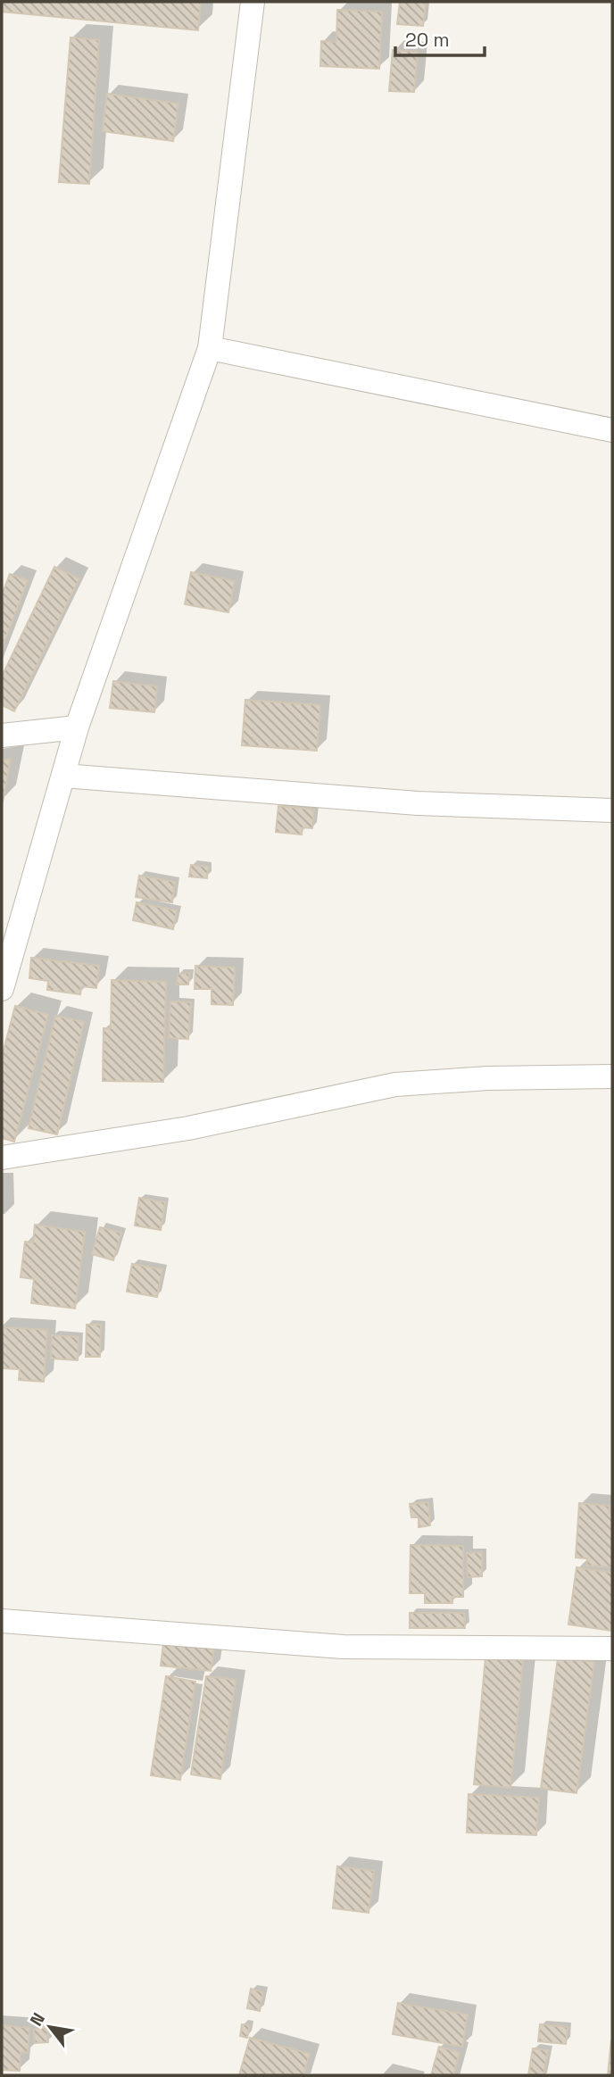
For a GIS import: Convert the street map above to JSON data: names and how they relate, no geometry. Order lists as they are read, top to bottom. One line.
{"scale_bar":"20 m","north":"top left"}
